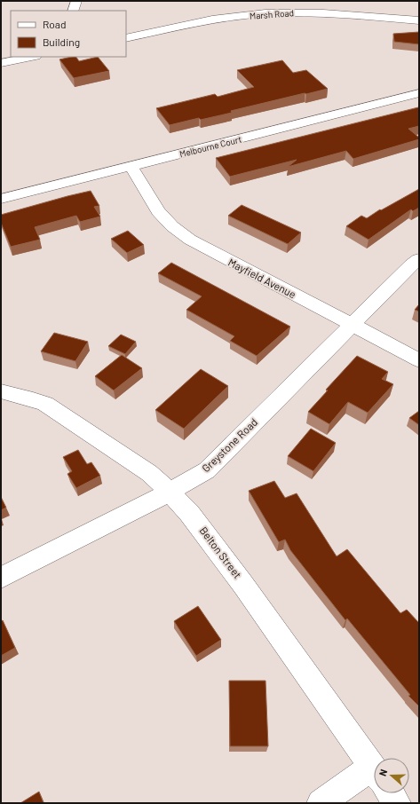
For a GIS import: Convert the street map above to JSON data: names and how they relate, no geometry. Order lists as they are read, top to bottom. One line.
{"streets":{"street":["Marsh Road","Melbourne Court","Mayfield Avenue","Greystone Road","Belton Street"]},"crossings":[["Melbourne Court","Mayfield Avenue"],["Mayfield Avenue","Greystone Road"],["Greystone Road","Belton Street"]],"legend":["Road","Building"],"north":"left"}
